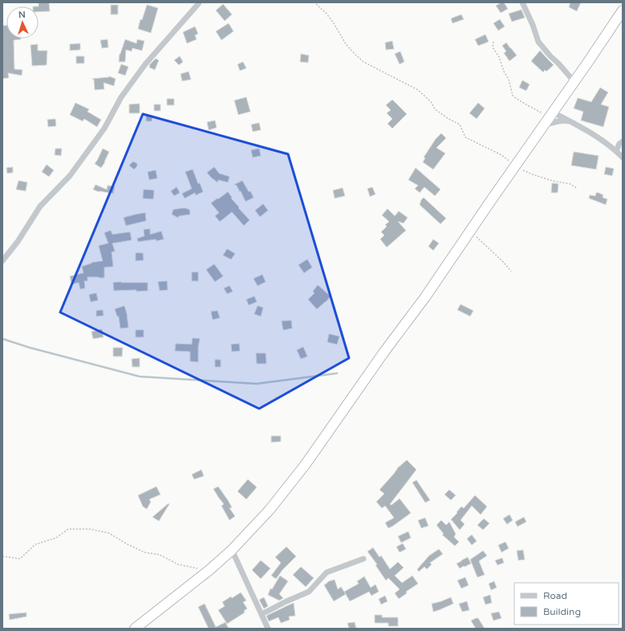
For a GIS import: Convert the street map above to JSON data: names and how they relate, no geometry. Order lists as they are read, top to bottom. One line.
{"legend":["Road","Building"],"north":"top"}
